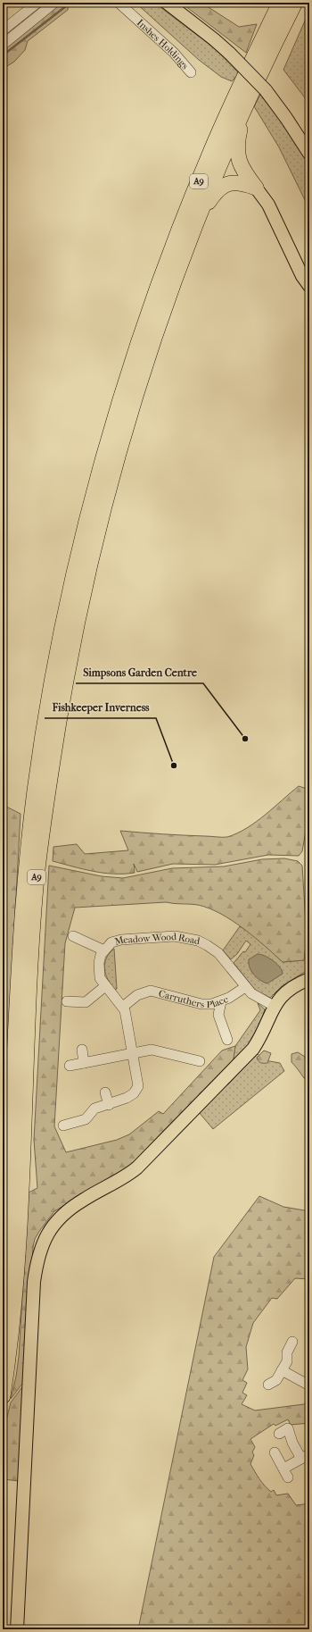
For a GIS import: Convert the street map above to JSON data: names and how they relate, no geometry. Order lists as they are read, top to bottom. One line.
{"streets":{"highway":["A9"],"street":["Inshes Holdings","Meadow Wood Road","Carruthers Place"]},"crossings":[["Meadow Wood Road","Carruthers Place"]],"places":["Simpsons Garden Centre","Fishkeeper Inverness"]}
